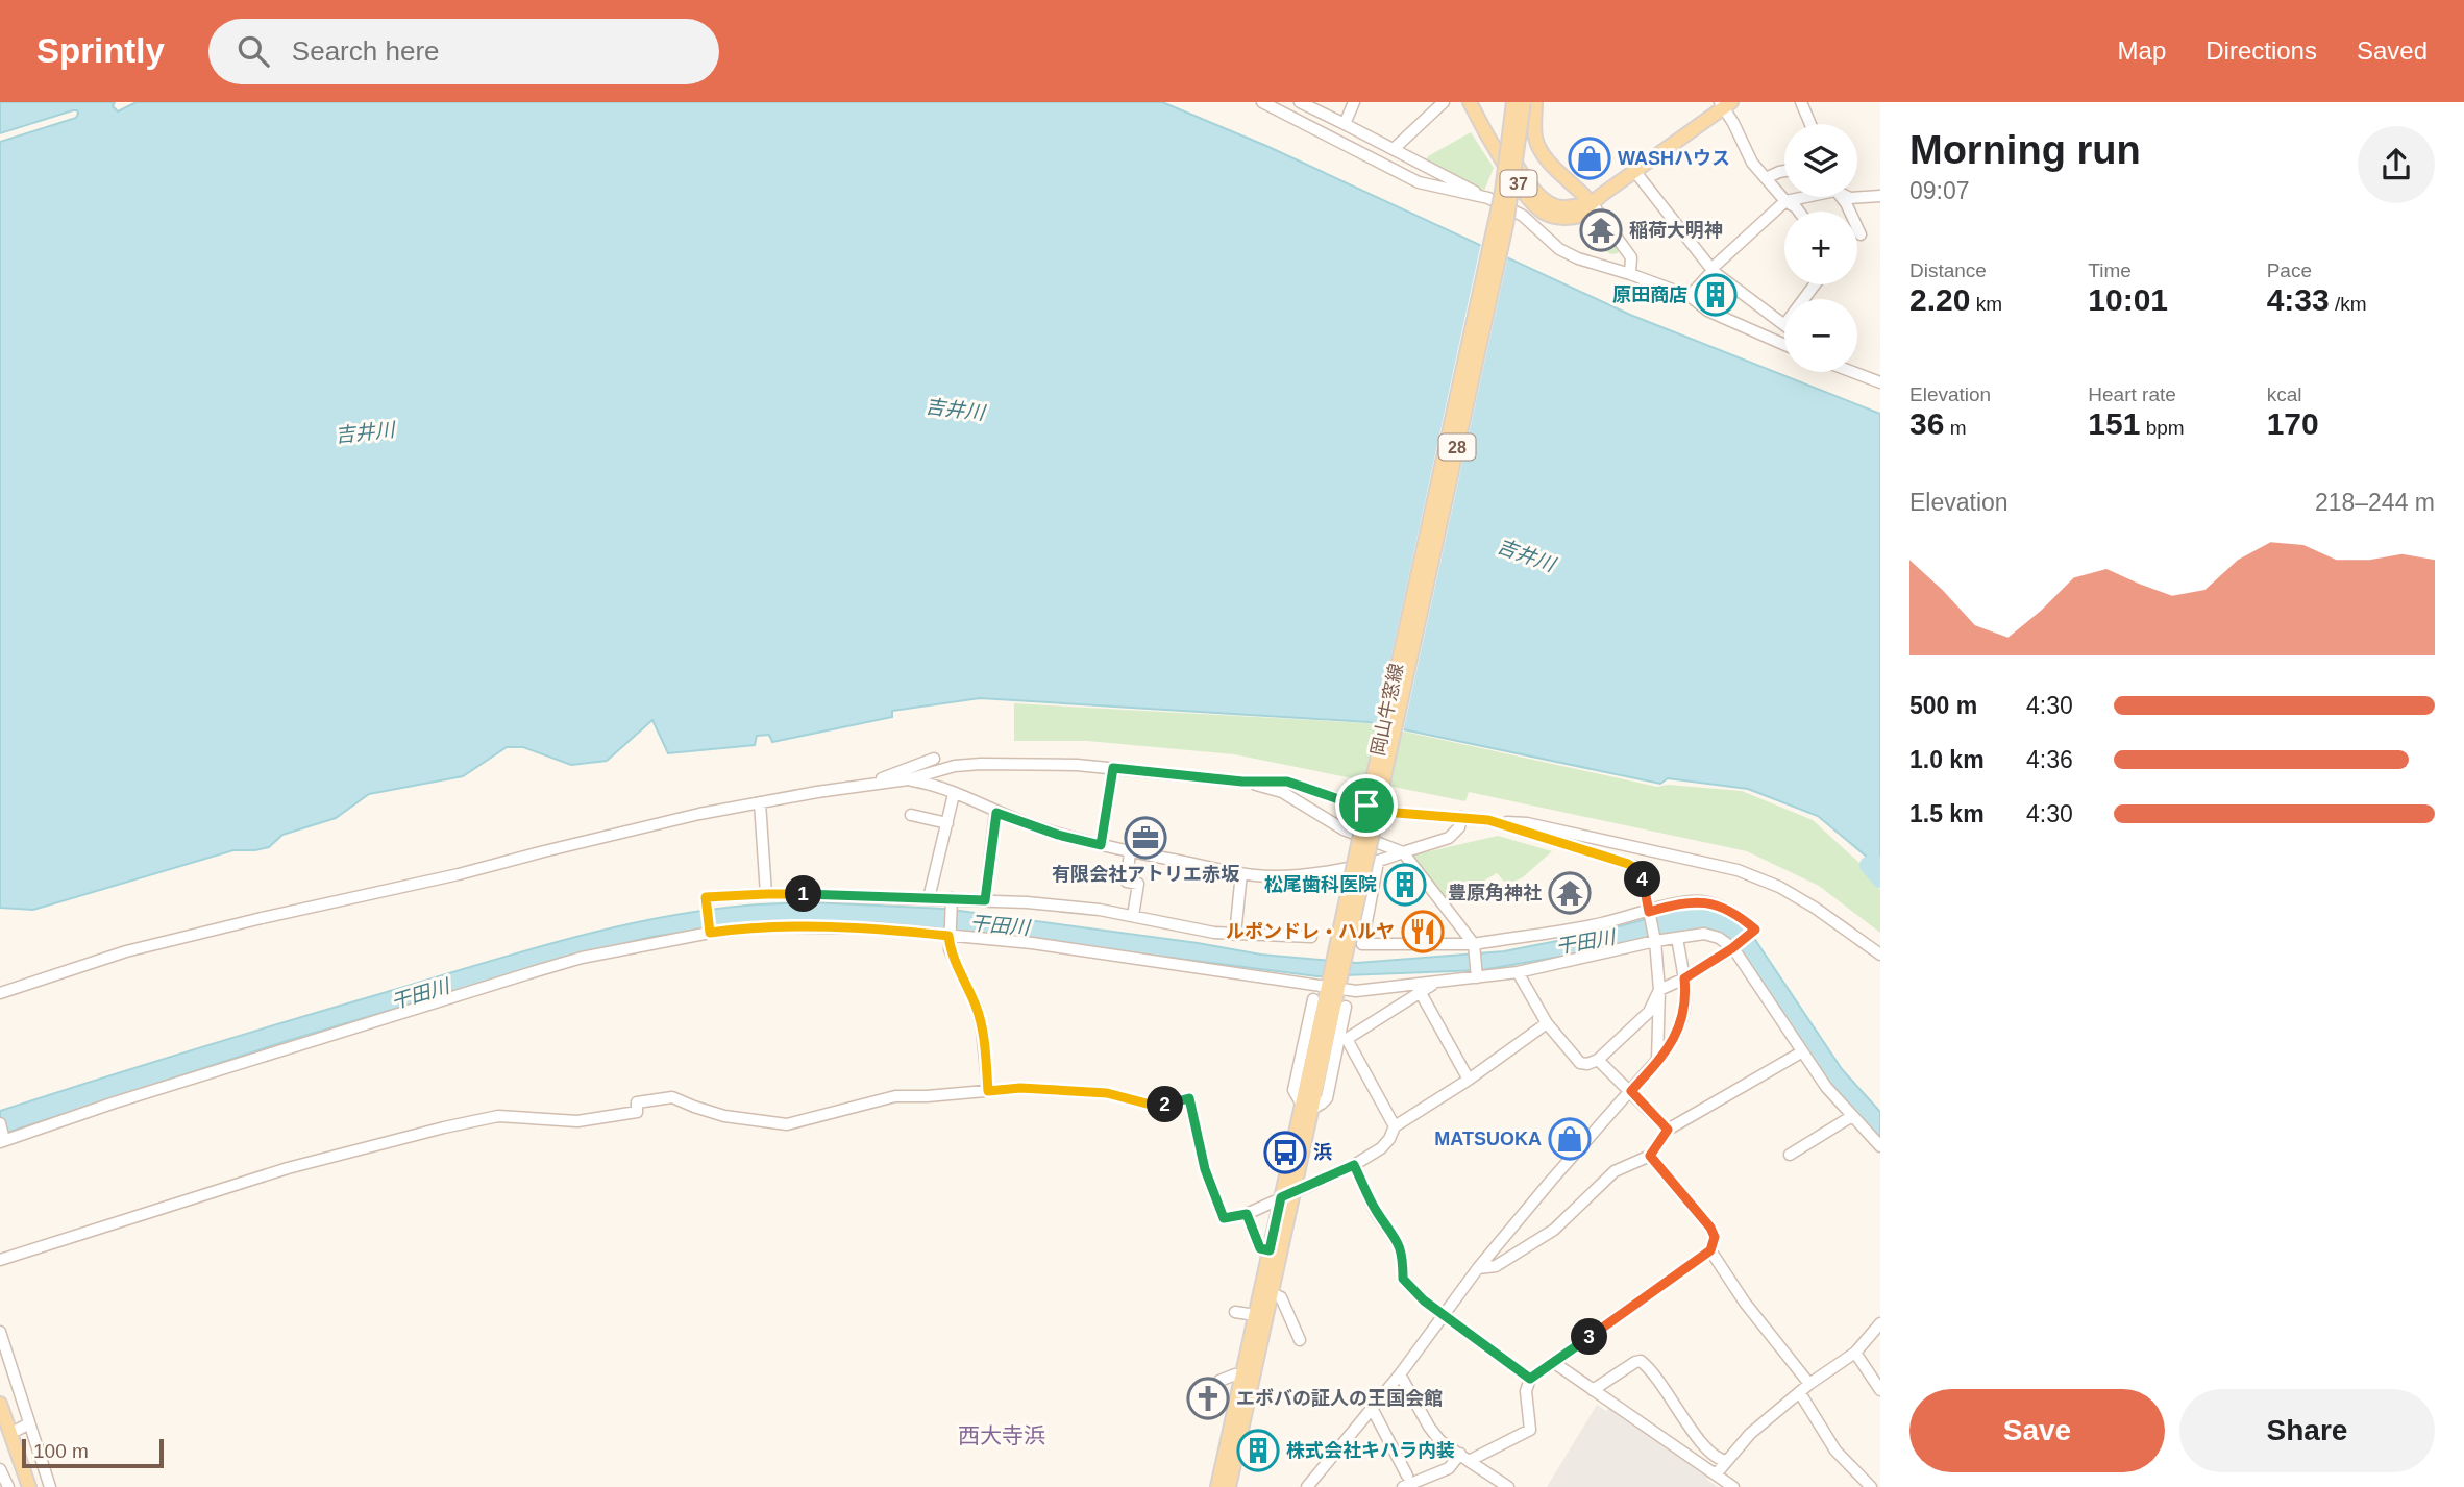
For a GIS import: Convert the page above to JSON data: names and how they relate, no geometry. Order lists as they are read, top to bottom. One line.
{"streets":{"main road":["37","28","岡山牛窓線"]},"districts":["西大寺浜"],"water":["吉井川","干田川"],"places":{"shop":["WASHハウス","MATSUOKA"],"temple":["稲荷大明神","豊原角神社"],"building":["原田商店","松尾歯科医院","株式会社キハラ内装"],"office":["有限会社アトリエ赤坂"],"restaurant":["ルポンドレ・ハルヤ"],"bus stop":["浜"],"church":["エボバの証人の王国会館"]},"scale_bar":"100 m","page":{"header":"Sprintly","search":"Search here","nav":["Map","Directions","Saved"],"heading":["Morning run","09:07"],"map_buttons":["+","−"],"stats":[["Distance","2.20 km"],["Time","10:01"],["Pace","4:33 /km"],["Elevation","36 m"],["Heart rate","151 bpm"],["kcal","170"]],"chart":["Elevation","218–244 m"],"list":[{"name":"500 m","note":"4:30"},{"name":"1.0 km","note":"4:36"},{"name":"1.5 km","note":"4:30"}],"pins":["4","1","2","3"],"buttons":["Save","Share"],"scale":"100 m"}}
